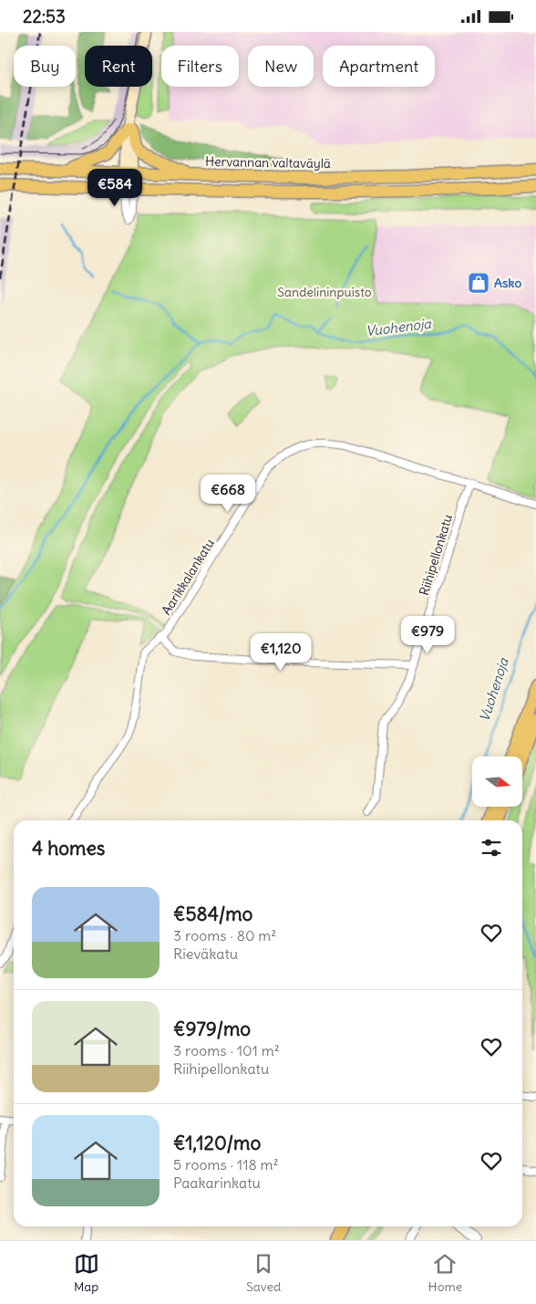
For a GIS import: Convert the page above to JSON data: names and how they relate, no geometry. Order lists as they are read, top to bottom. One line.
{"streets":{"main road":["Hervannan valtaväylä"],"street":["Riihipellonkatu","Aarikkalankatu"]},"crossings":[["Riihipellonkatu","Aarikkalankatu"]],"water":["Vuohenoja"],"parks":["Sandelininpuisto"],"places":{"shop":["Asko"]},"north":"right","page":{"status":"22:53","chip":["Buy","Rent","Filters","New","Apartment"],"price":["€584","€668","€979","€1,120"],"heading":"4 homes","list":[{"name":"€584/mo","note":"3 rooms · 80 m² · Rieväkatu"},{"name":"€979/mo","note":"3 rooms · 101 m² · Riihipellonkatu"},{"name":"€1,120/mo","note":"5 rooms · 118 m² · Paakarinkatu"}],"tabs":["Map","Saved","Home"]}}
